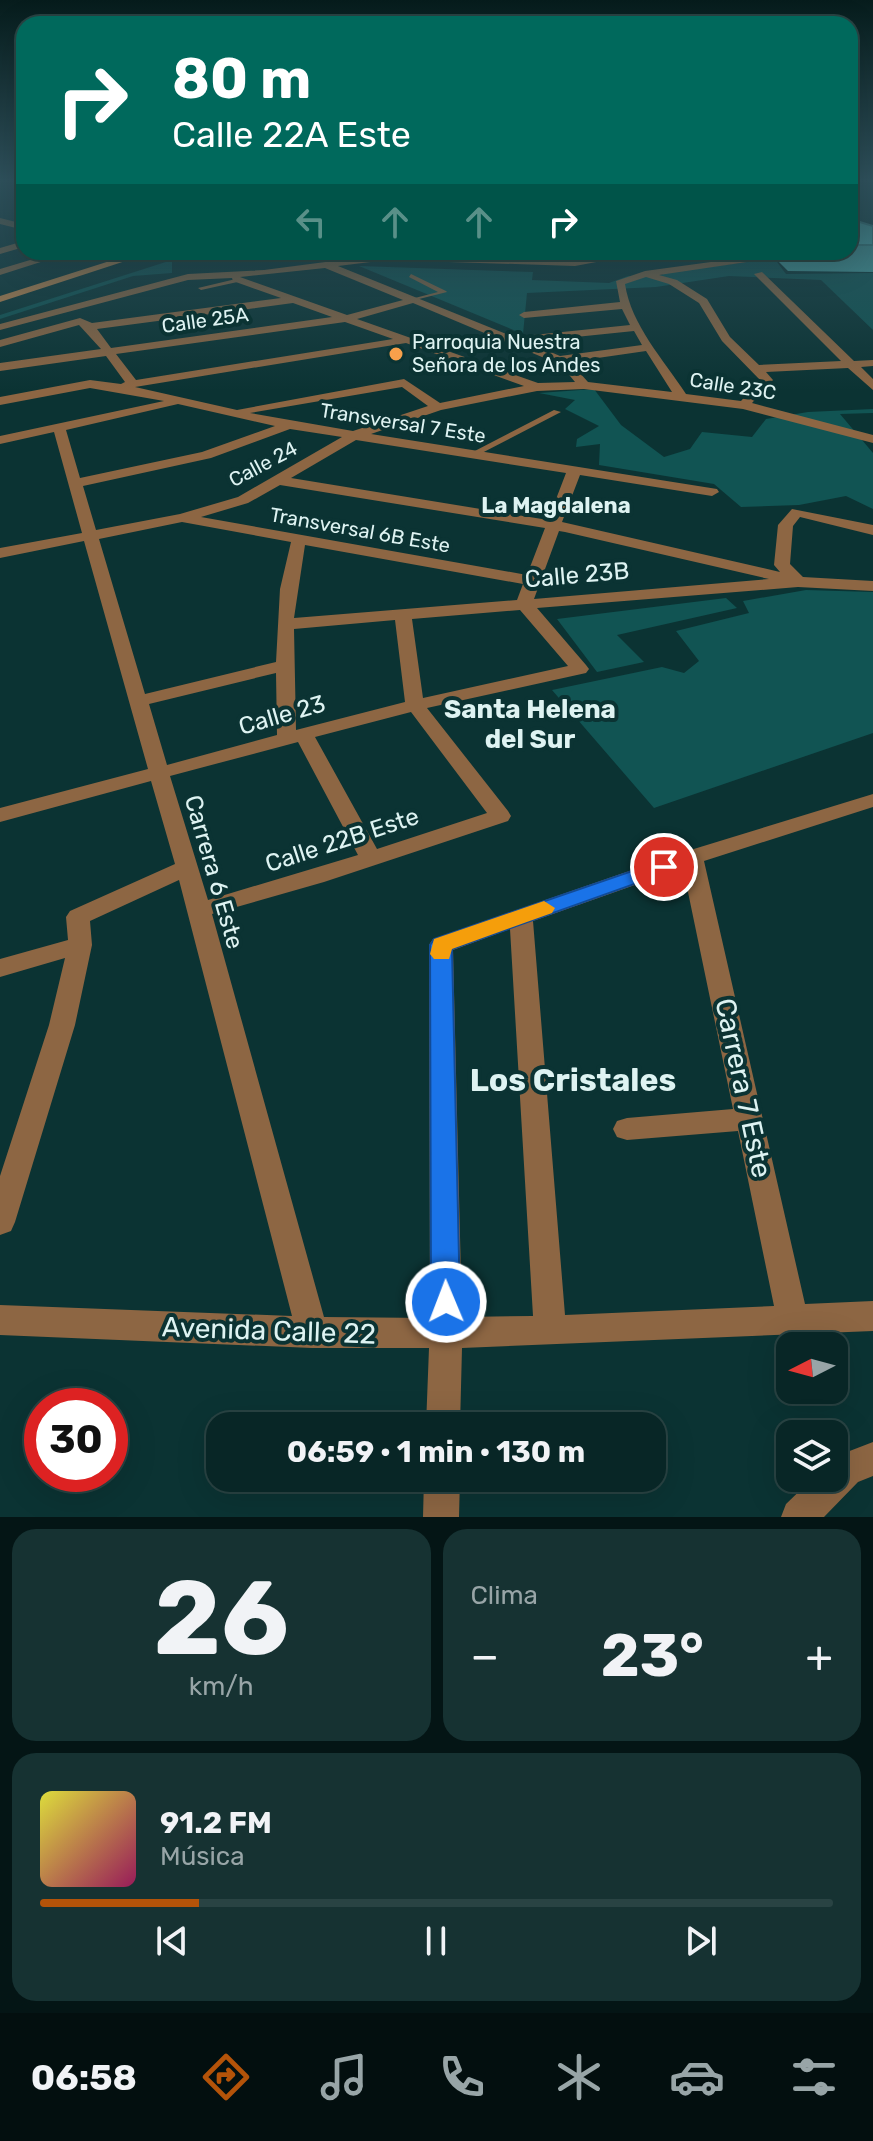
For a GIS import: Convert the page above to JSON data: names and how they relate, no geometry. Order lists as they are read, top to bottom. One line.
{"streets":{"street":["Calle 25A","Calle 23C","Transversal 7 Este","Calle 24","Transversal 6B Este","Calle 23B","Calle 23","Calle 22B Este","Carrera 6 Este","Carrera 7 Este","Avenida Calle 22"]},"crossings":[["Calle 23C","Calle 24"],["Transversal 7 Este","Calle 24"],["Calle 24","Transversal 6B Este"],["Calle 24","Carrera 6 Este"],["Calle 23B","Calle 23"],["Calle 23","Calle 22B Este"],["Calle 23","Carrera 6 Este"],["Calle 22B Este","Carrera 6 Este"],["Carrera 6 Este","Avenida Calle 22"],["Carrera 7 Este","Avenida Calle 22"]],"districts":["La Magdalena","Santa Helena del Sur","Los Cristales"],"places":["Parroquia Nuestra Señora de los Andes"],"north":"left","page":{"turn":["80 m","Calle 22A Este"],"limit":"30","trip":"06:59 · 1 min · 130 m","tile":[["26","km/h"],"Clima"],"heat":["−","23°","+"],"song":["91.2 FM","Música"],"tabs":"06:58"}}
